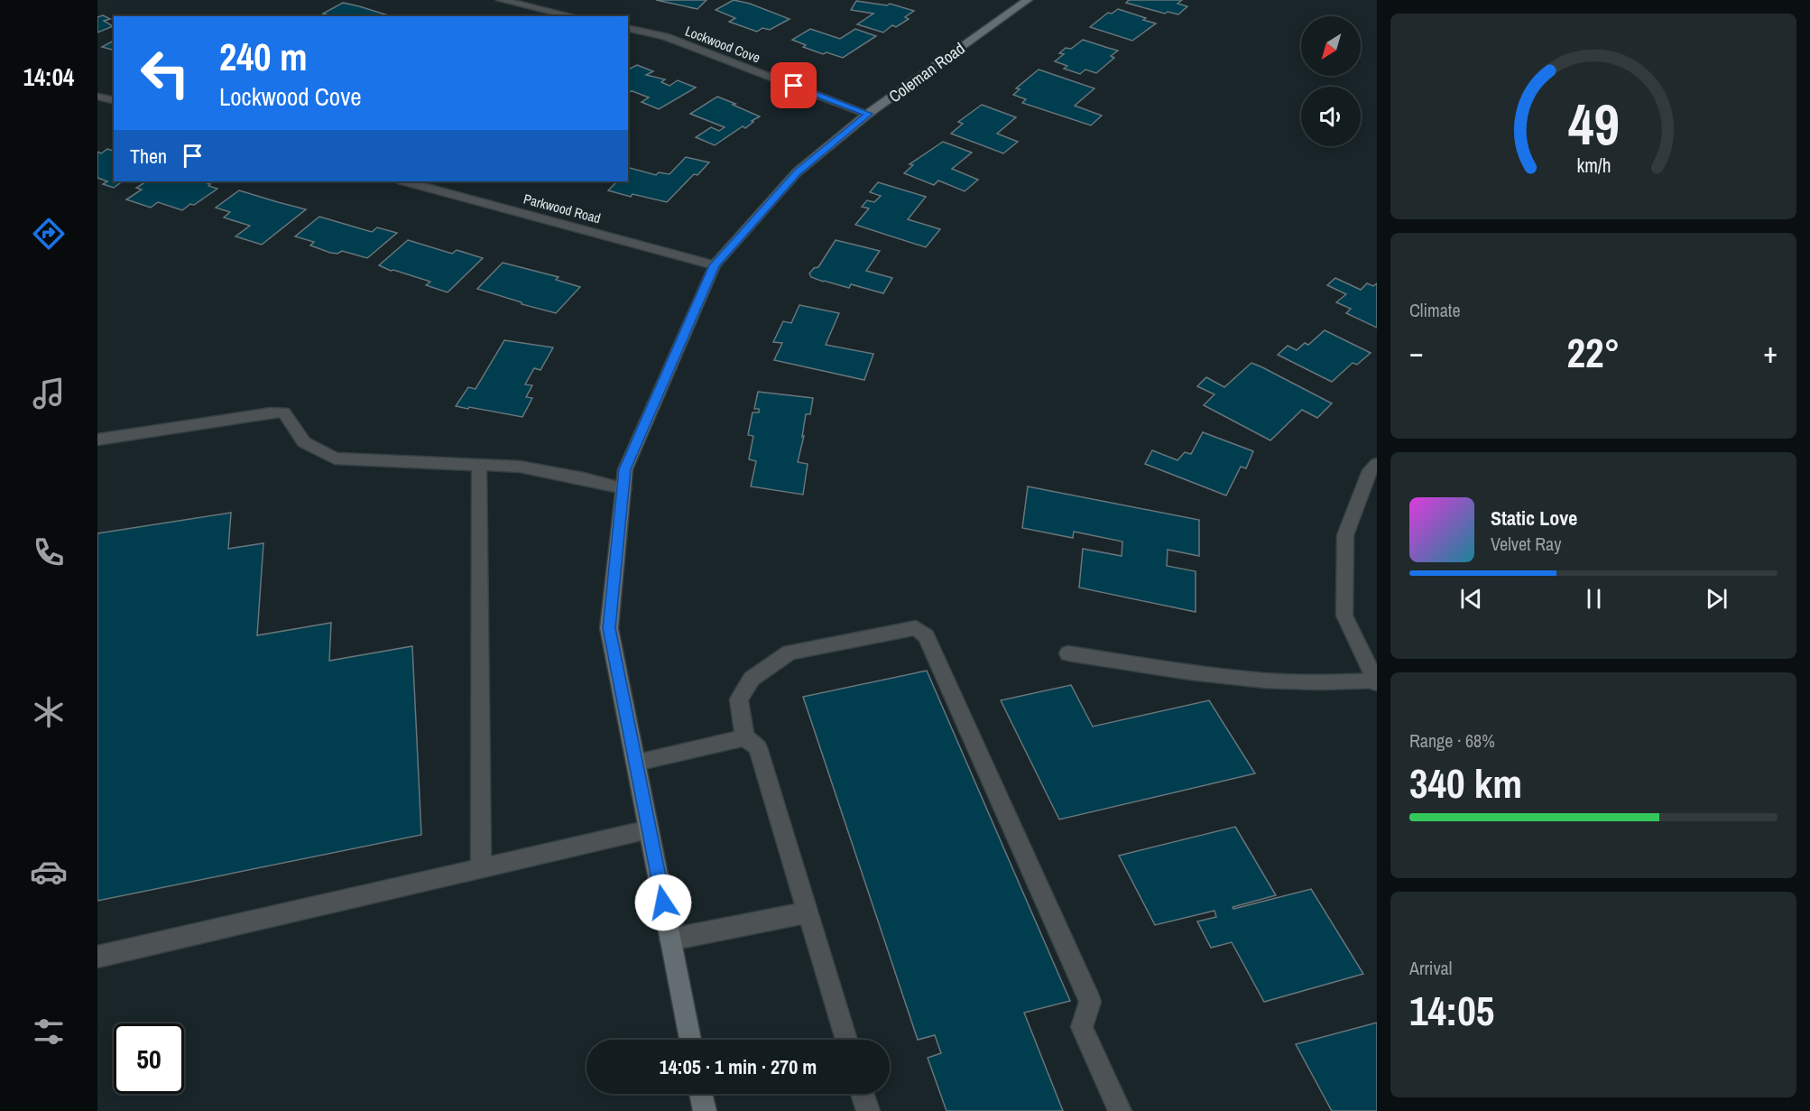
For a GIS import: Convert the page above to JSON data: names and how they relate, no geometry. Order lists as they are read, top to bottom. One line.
{"streets":{"main road":["Coleman Road"],"street":["Lockwood Cove","Parkwood Road"]},"crossings":[["Lockwood Cove","Coleman Road"],["Coleman Road","Parkwood Road"]],"north":"bottom left","page":{"tabs":"14:04","turn":["240 m","Lockwood Cove"],"then":"Then","tile":["Climate",["Range · 68%","340 km"],["Arrival","14:05"]],"heat":["−","22°","+"],"song":["Static Love","Velvet Ray"],"limit":"50","trip":"14:05 · 1 min · 270 m","gauge":["49","km/h"]}}
